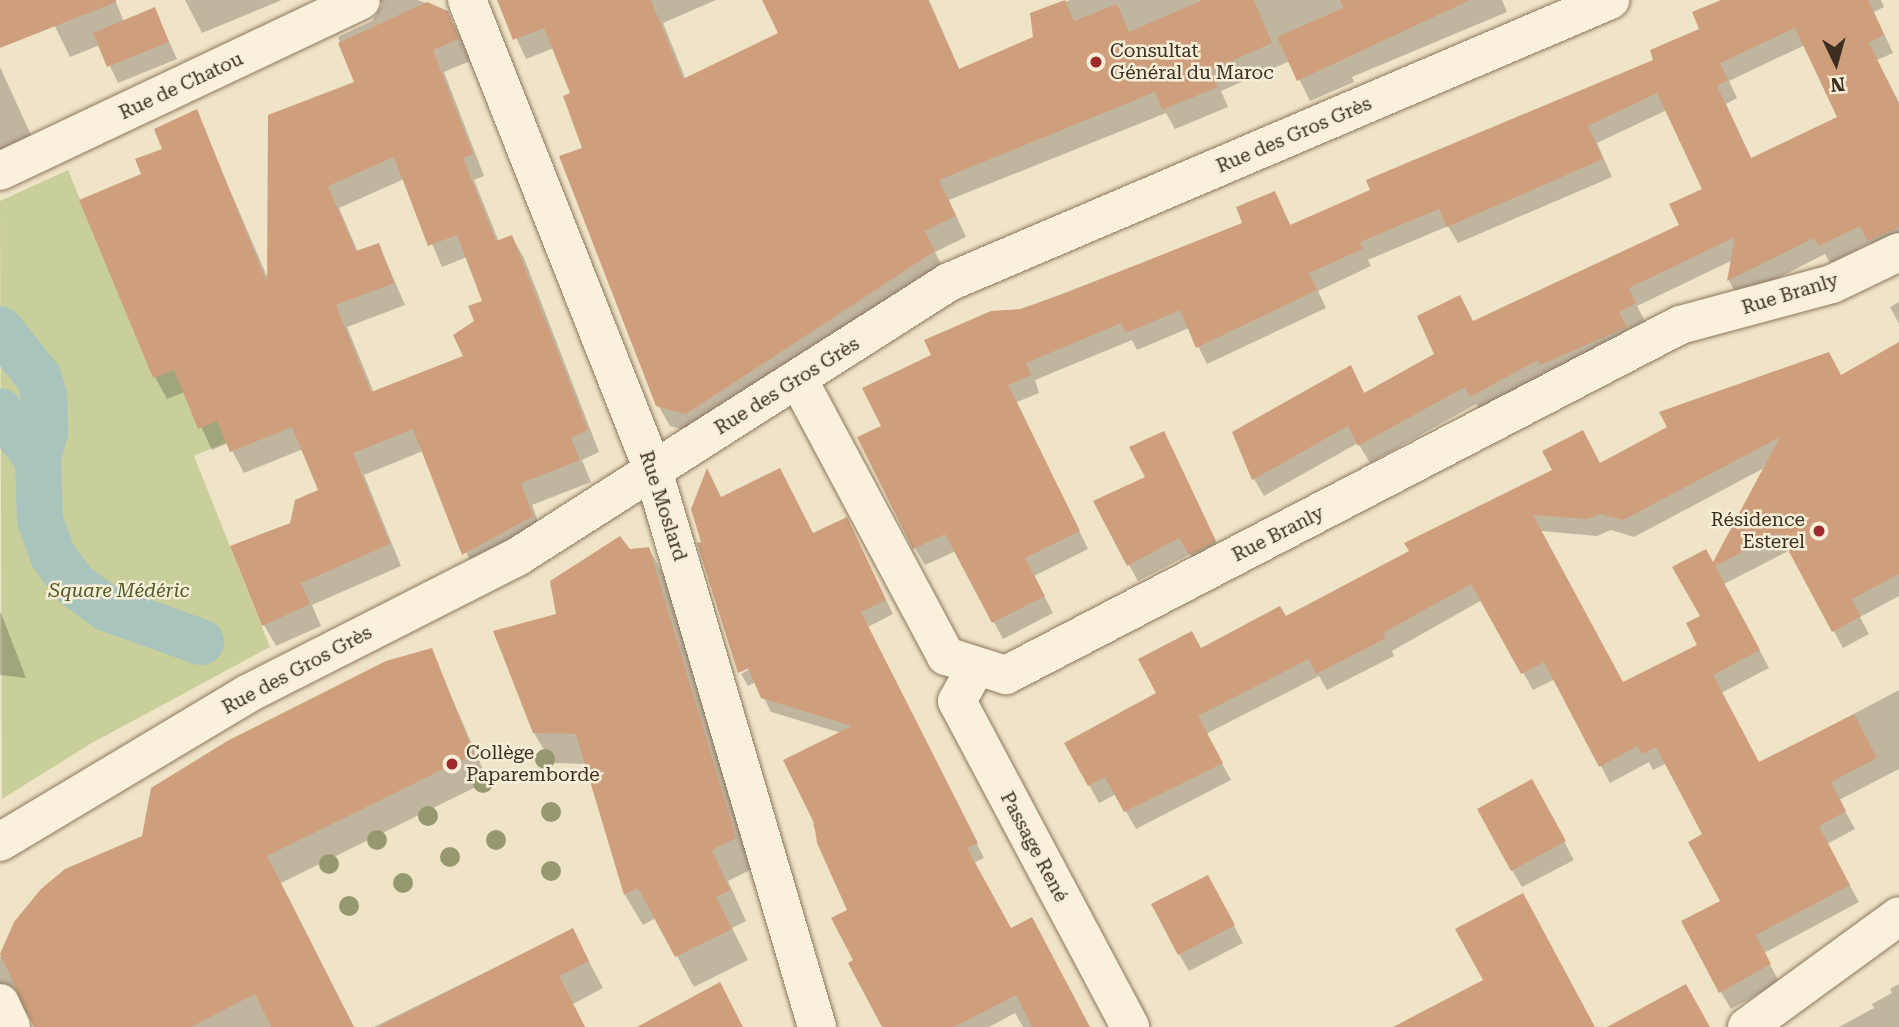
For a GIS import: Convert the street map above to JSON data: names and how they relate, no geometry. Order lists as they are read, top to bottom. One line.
{"streets":{"street":["Rue de Chatou","Rue des Gros Grès","Rue Branly","Rue Moslard","Passage René"]},"crossings":[["Rue des Gros Grès","Rue Branly"],["Rue des Gros Grès","Rue Moslard"],["Rue Branly","Passage René"]],"parks":["Square Médéric"],"places":["Consultat Général du Maroc","Résidence Esterel","Collège Paparemborde"],"north":"bottom"}
